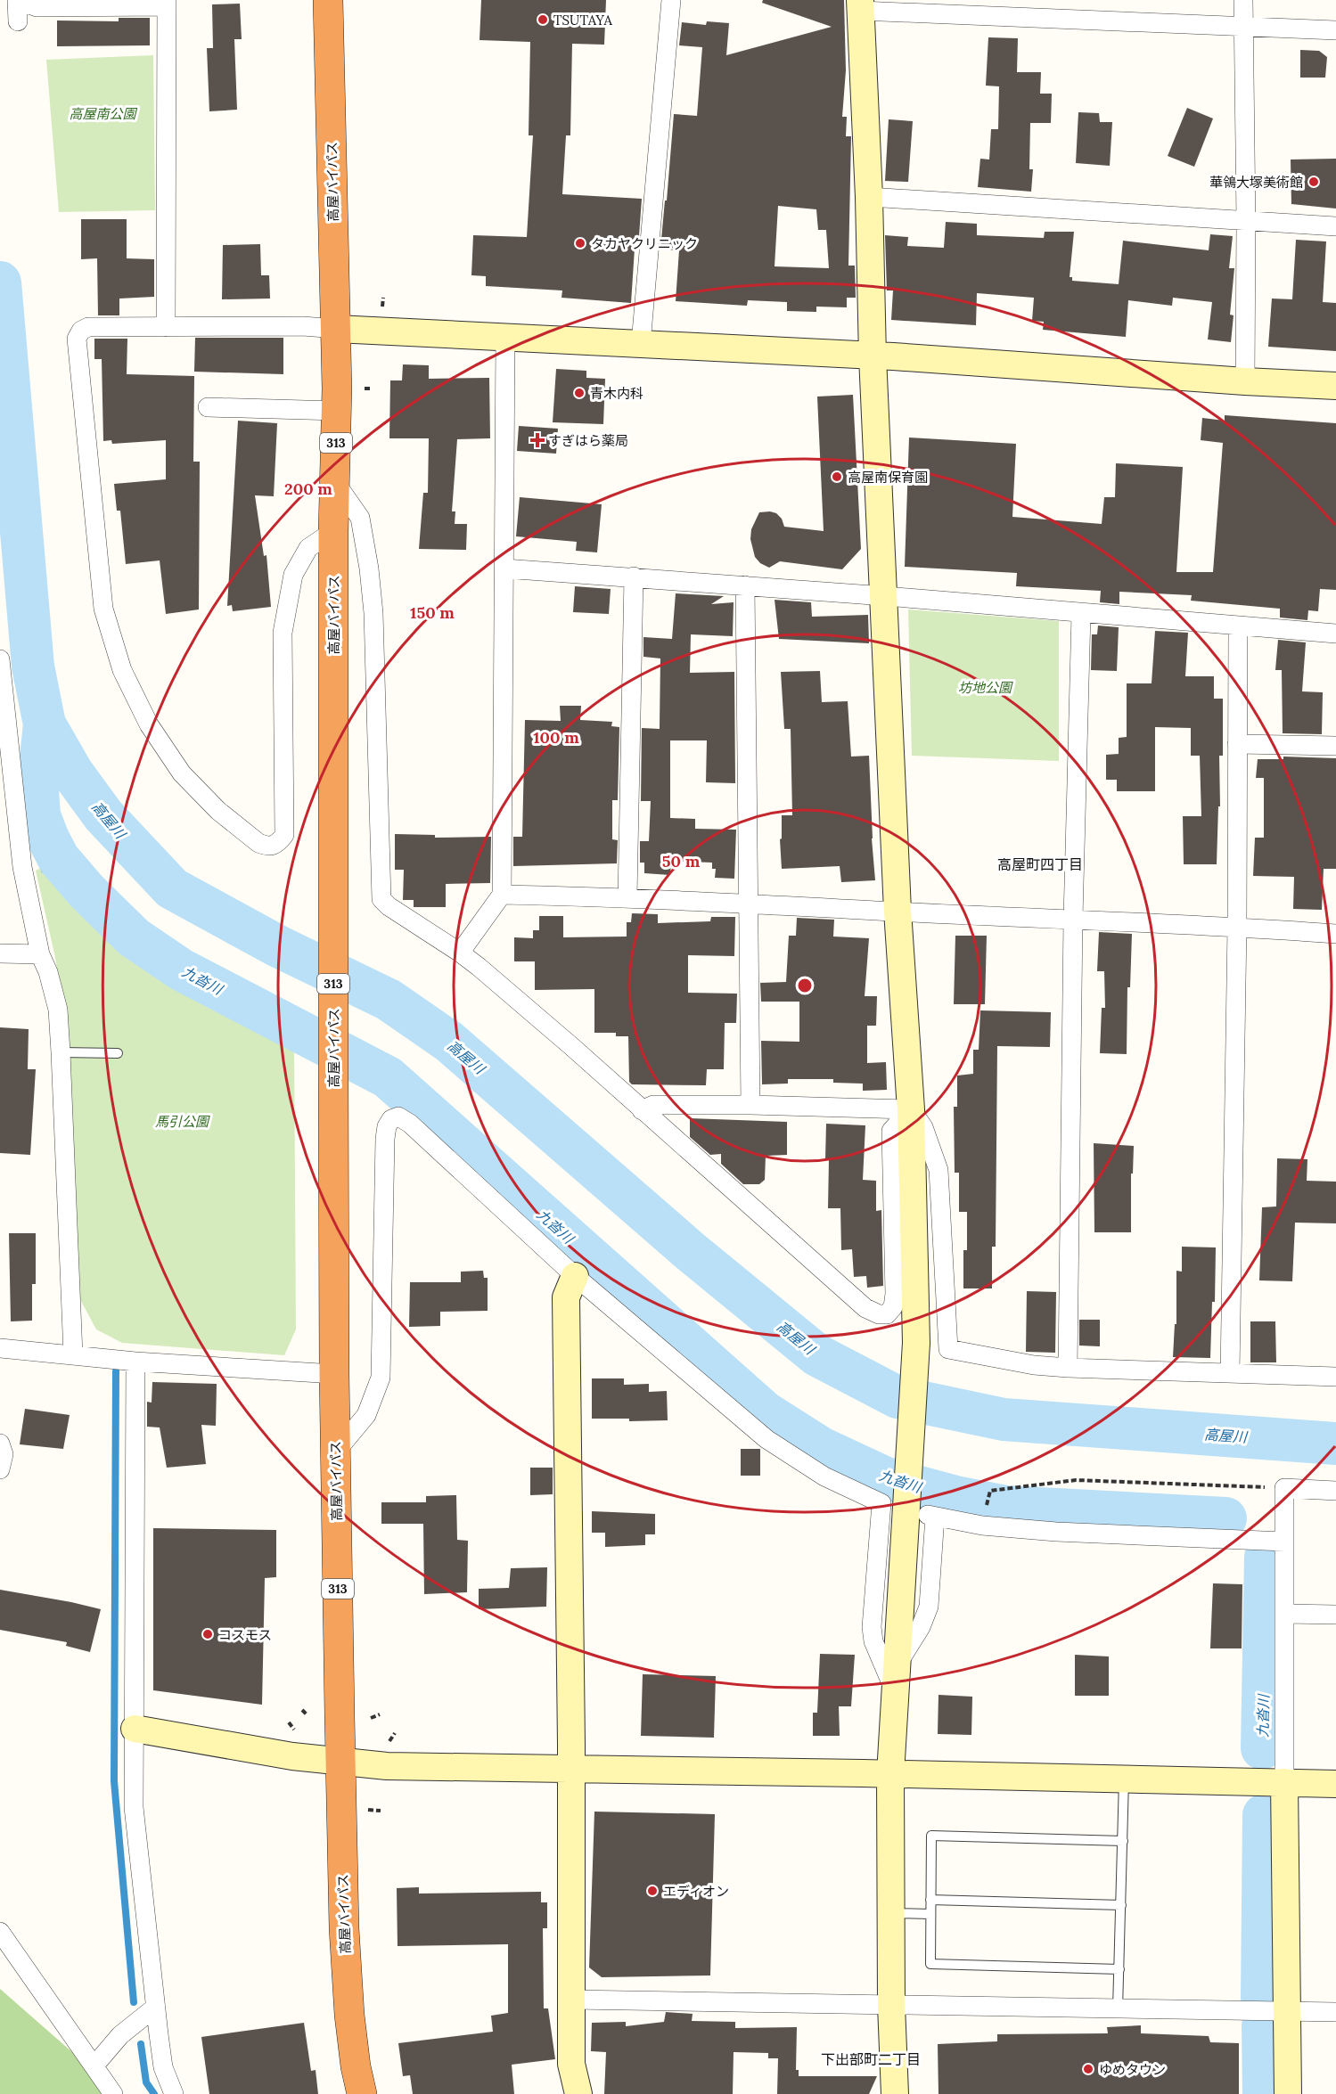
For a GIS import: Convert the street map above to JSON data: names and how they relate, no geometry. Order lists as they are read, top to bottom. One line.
{"streets":{"highway":["高屋バイパス","313"]},"districts":["高屋町四丁目","下出部町二丁目"],"water":["高屋川","九沓川"],"parks":["高屋南公園","坊地公園","馬引公園"],"places":{"other":["TSUTAYA","華鴒大塚美術館","タカヤクリニック","青木内科","高屋南保育園","コスモス","エディオン","ゆめタウン"],"health":["すぎはら薬局"]},"rings":["200 m","150 m","100 m","50 m"]}
